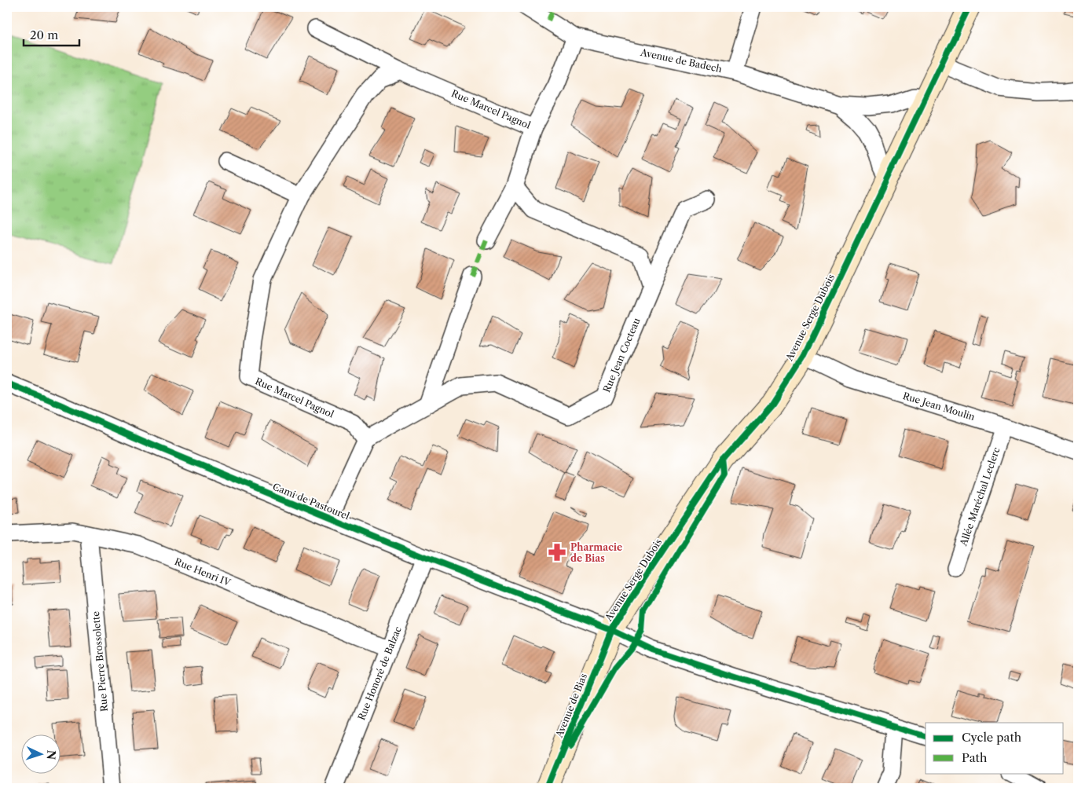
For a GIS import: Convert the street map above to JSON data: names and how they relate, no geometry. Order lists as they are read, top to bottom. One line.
{"streets":{"street":["Avenue de Badech","Rue Marcel Pagnol","Avenue Serge Dubois","Rue Jean Cocteau","Rue Jean Moulin","Allée Maréchal Leclerc","Cami de Pastourel","Rue Henri IV","Rue Pierre Brossolette","Rue Honoré de Balzac","Avenue de Bias"]},"crossings":[["Avenue de Badech","Rue Marcel Pagnol"],["Rue Marcel Pagnol","Rue Jean Cocteau"],["Avenue Serge Dubois","Rue Jean Moulin"],["Avenue Serge Dubois","Cami de Pastourel"],["Avenue Serge Dubois","Avenue de Bias"],["Rue Jean Moulin","Allée Maréchal Leclerc"],["Cami de Pastourel","Rue Honoré de Balzac"],["Cami de Pastourel","Avenue de Bias"],["Rue Henri IV","Rue Pierre Brossolette"],["Rue Henri IV","Rue Honoré de Balzac"]],"places":{"pharmacy":["Pharmacie de Bias"]},"legend":["Cycle path","Path"],"scale_bar":"20 m","north":"right"}
